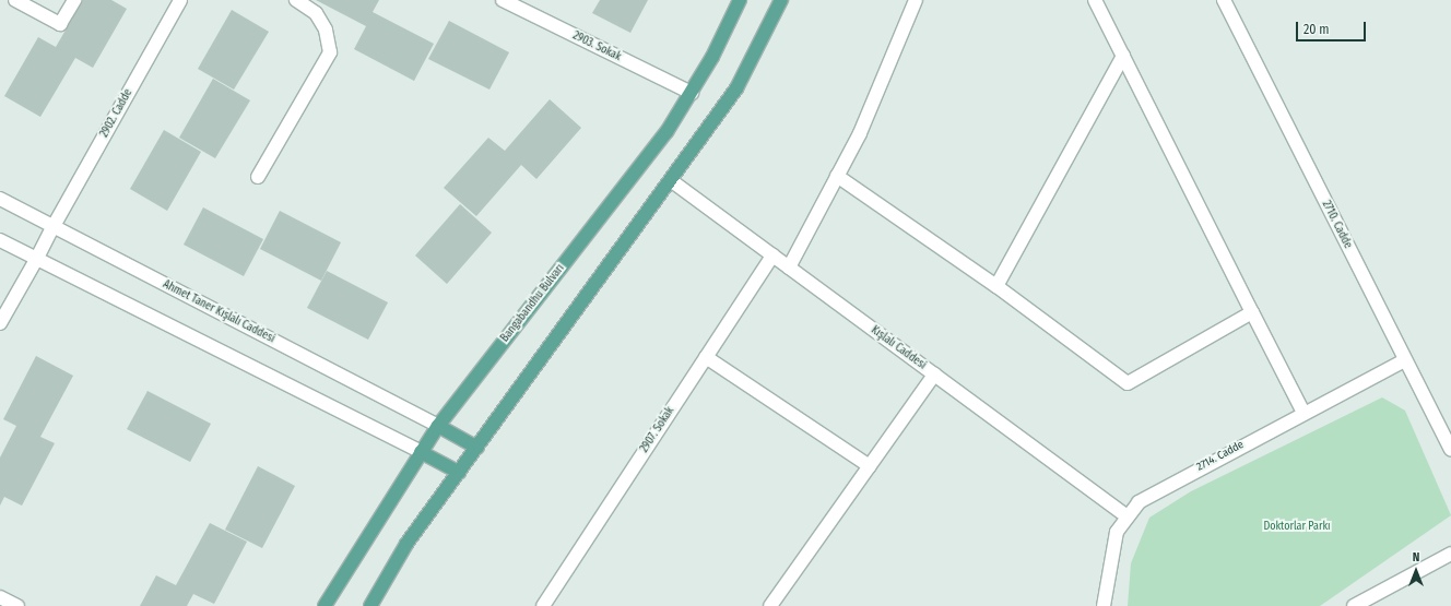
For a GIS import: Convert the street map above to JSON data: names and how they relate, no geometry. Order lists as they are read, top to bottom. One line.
{"streets":{"main road":["Bangabandhu Bulvarı"],"street":["2903. Sokak","2902. Cadde","2710. Cadde","Ahmet Taner Kışlalı Caddesi","Kışlalı Caddesi","2907. Sokak","2714. Cadde"]},"crossings":[["2903. Sokak","Bangabandhu Bulvarı"],["2902. Cadde","Ahmet Taner Kışlalı Caddesi"],["2710. Cadde","2714. Cadde"],["Bangabandhu Bulvarı","Ahmet Taner Kışlalı Caddesi"],["Kışlalı Caddesi","2907. Sokak"],["Kışlalı Caddesi","2714. Cadde"]],"parks":["Doktorlar Parkı"],"scale_bar":"20 m","north":"top"}
